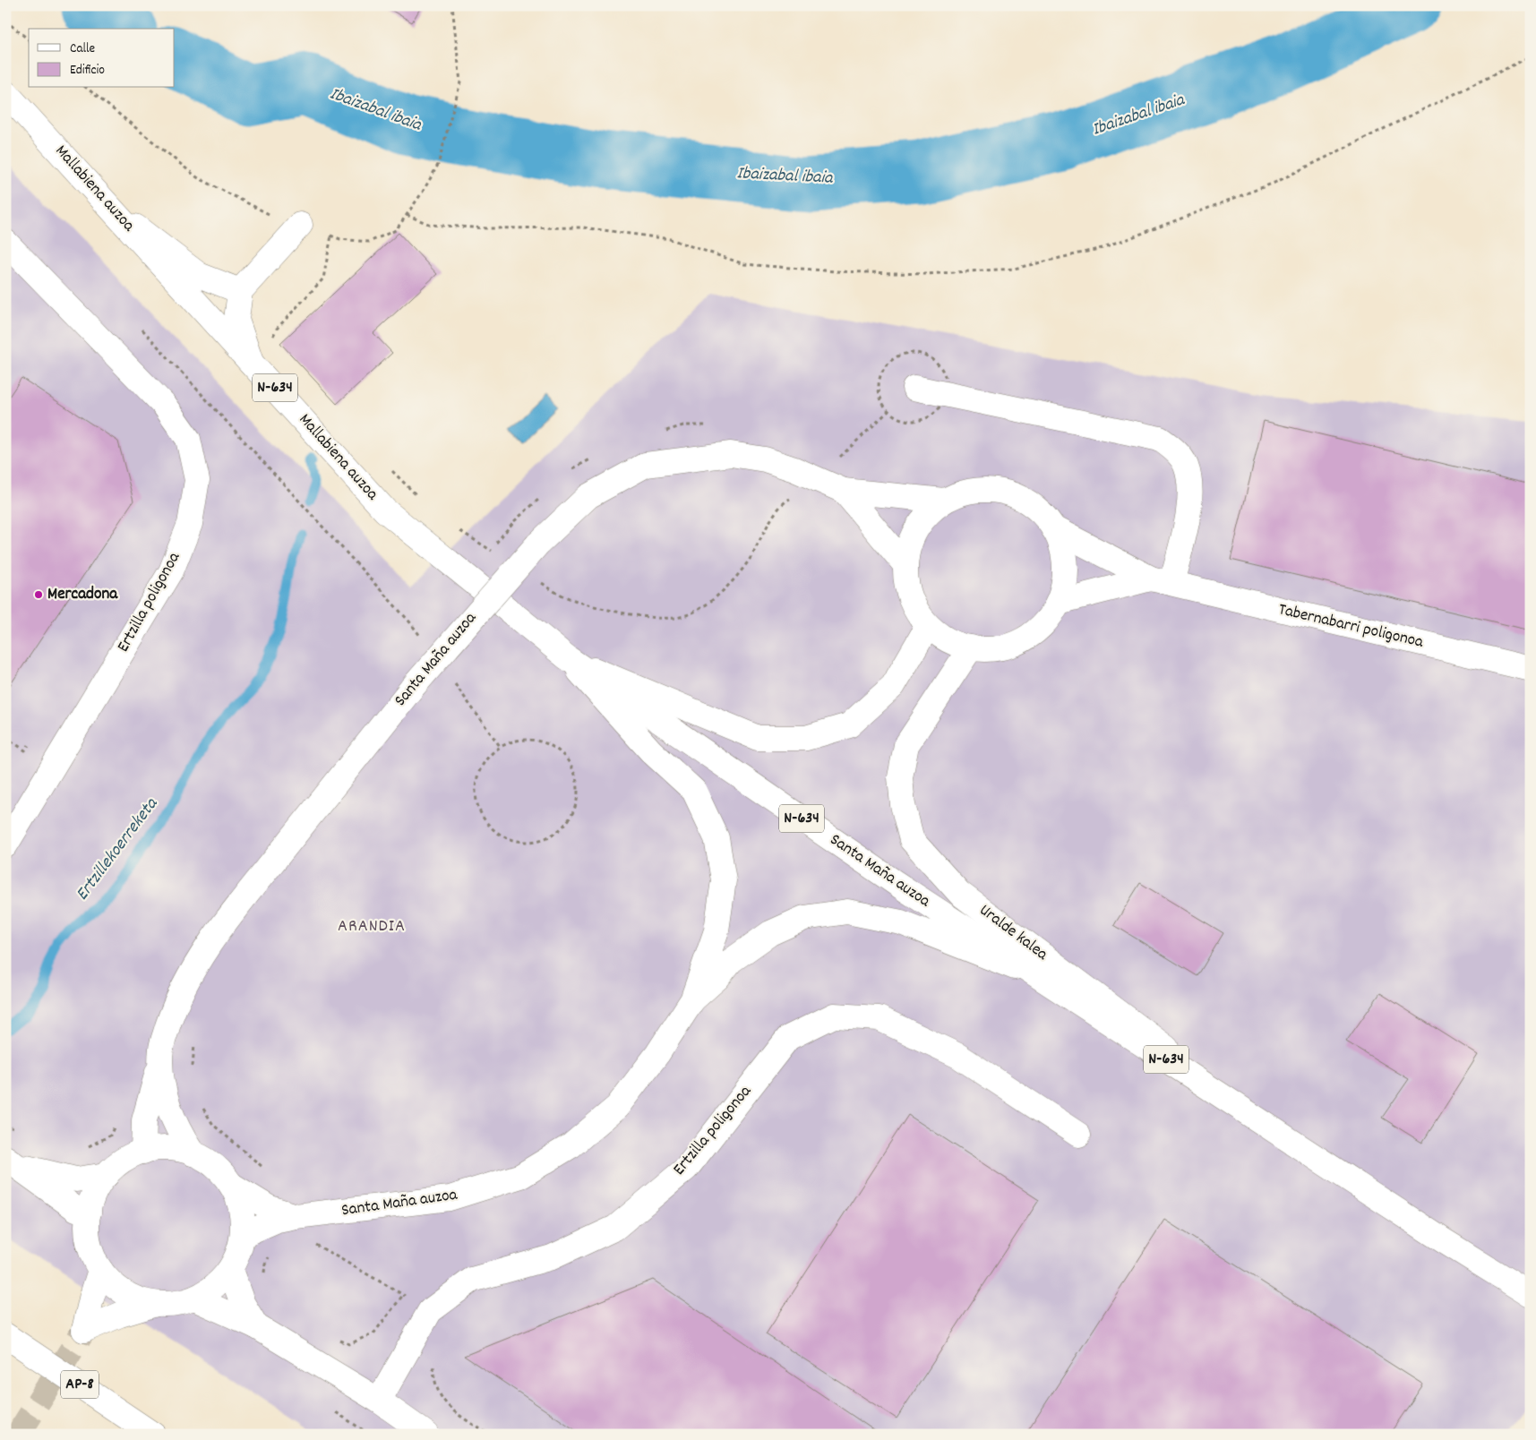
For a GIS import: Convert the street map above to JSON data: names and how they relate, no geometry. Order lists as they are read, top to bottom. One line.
{"streets":{"main road":["Mallabiena auzoa","N-634","Ertzilla poligonoa","Tabernabarri poligonoa","Santa Maña auzoa","Uralde kalea","AP-8"]},"crossings":[["Mallabiena auzoa","Santa Maña auzoa"],["N-634","Santa Maña auzoa"],["N-634","Uralde kalea"],["Santa Maña auzoa","Uralde kalea"]],"districts":["ARANDIA"],"water":["Ibaizabal ibaia","Ertzillekoerreketa"],"places":["Mercadona"],"legend":["Calle","Edificio"]}
